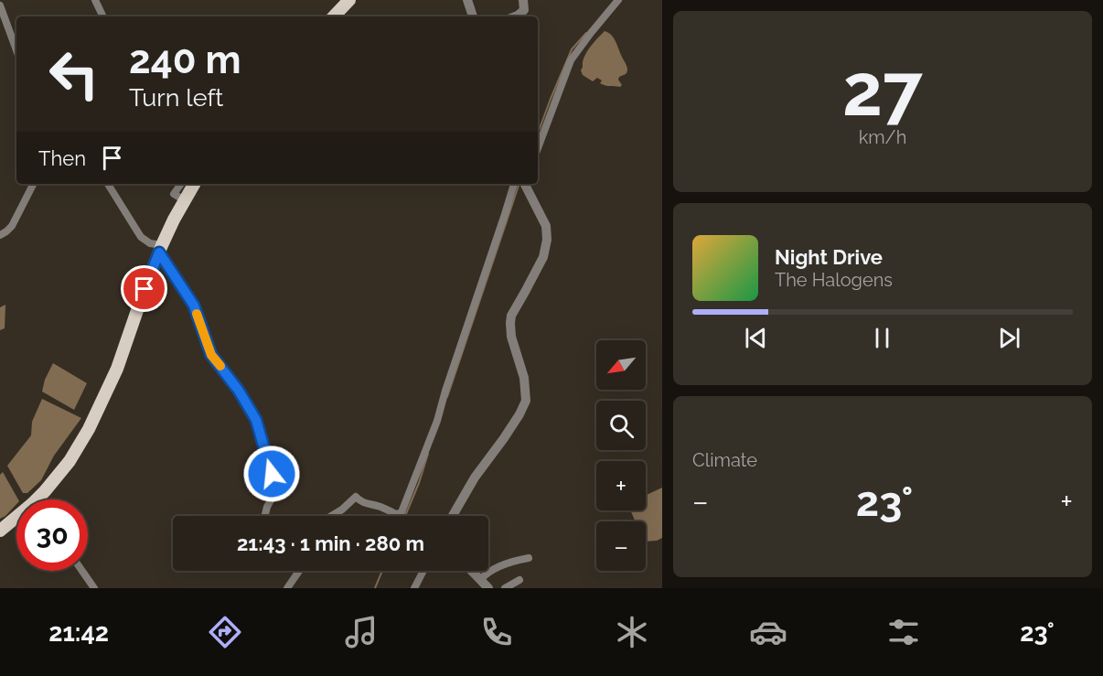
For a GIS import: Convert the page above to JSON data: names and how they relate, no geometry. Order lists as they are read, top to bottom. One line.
{"north":"bottom left","page":{"tile":[["27","km/h"],"Climate"],"turn":["240 m","Turn left"],"then":"Then","song":["Night Drive","The Halogens"],"map_buttons":["+","−"],"heat":["−","23°","+"],"limit":"30","trip":"21:43 · 1 min · 280 m","tabs":["21:42","23°"]}}
